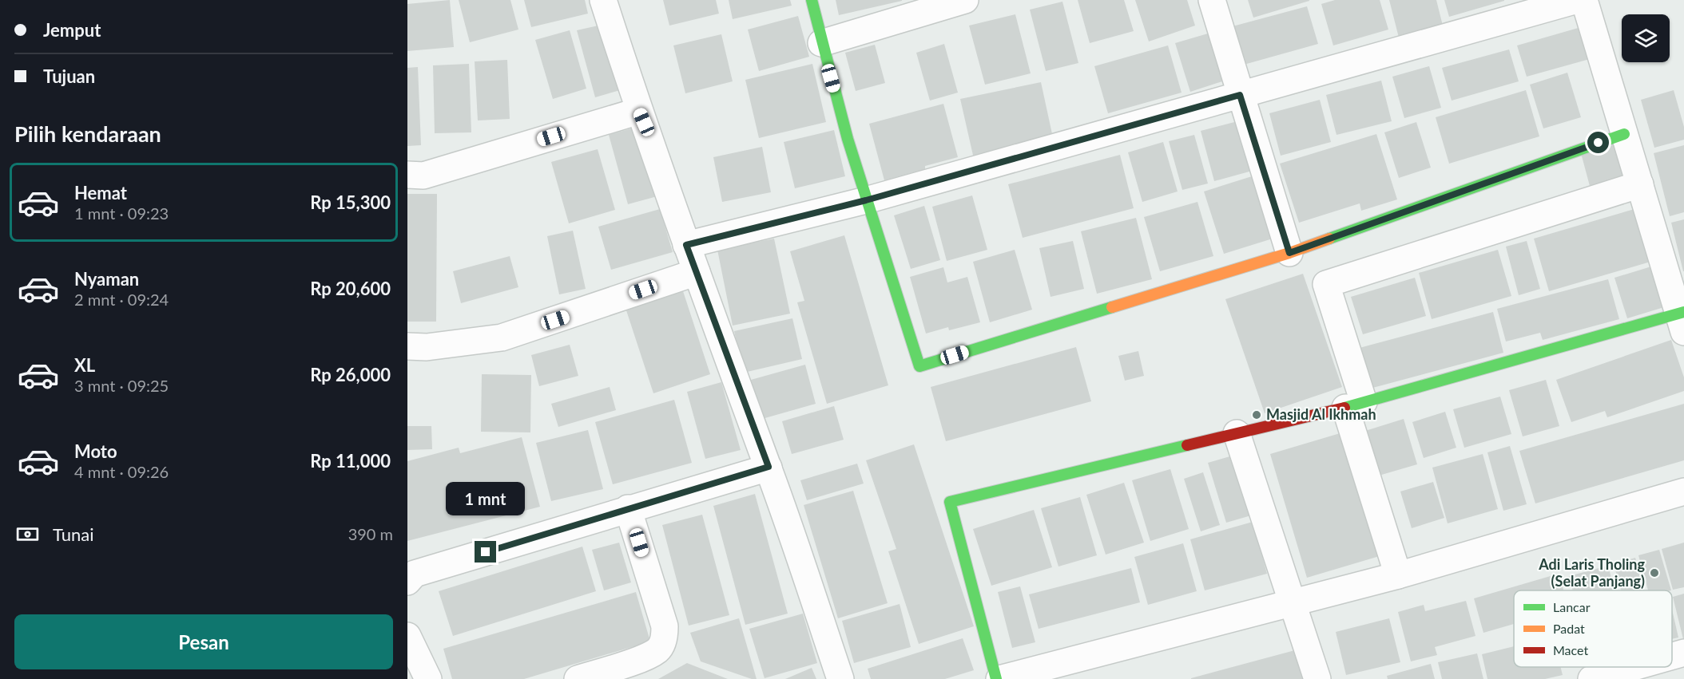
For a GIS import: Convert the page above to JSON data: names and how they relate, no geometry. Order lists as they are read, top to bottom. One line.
{"places":["Masjid Al Ikhmah","Adi Laris Tholing (Selat Panjang)"],"legend":["Lancar","Padat","Macet"],"page":{"banner":["Jemput","Tujuan"],"heading":"Pilih kendaraan","list":[{"name":"Hemat","note":"1 mnt · 09:23","value":"Rp 15,300"},{"name":"Nyaman","note":"2 mnt · 09:24","value":"Rp 20,600"},{"name":"XL","note":"3 mnt · 09:25","value":"Rp 26,000"},{"name":"Moto","note":"4 mnt · 09:26","value":"Rp 11,000"}],"bubble":"1 mnt","pay":["Tunai","390 m"],"buttons":"Pesan"}}
